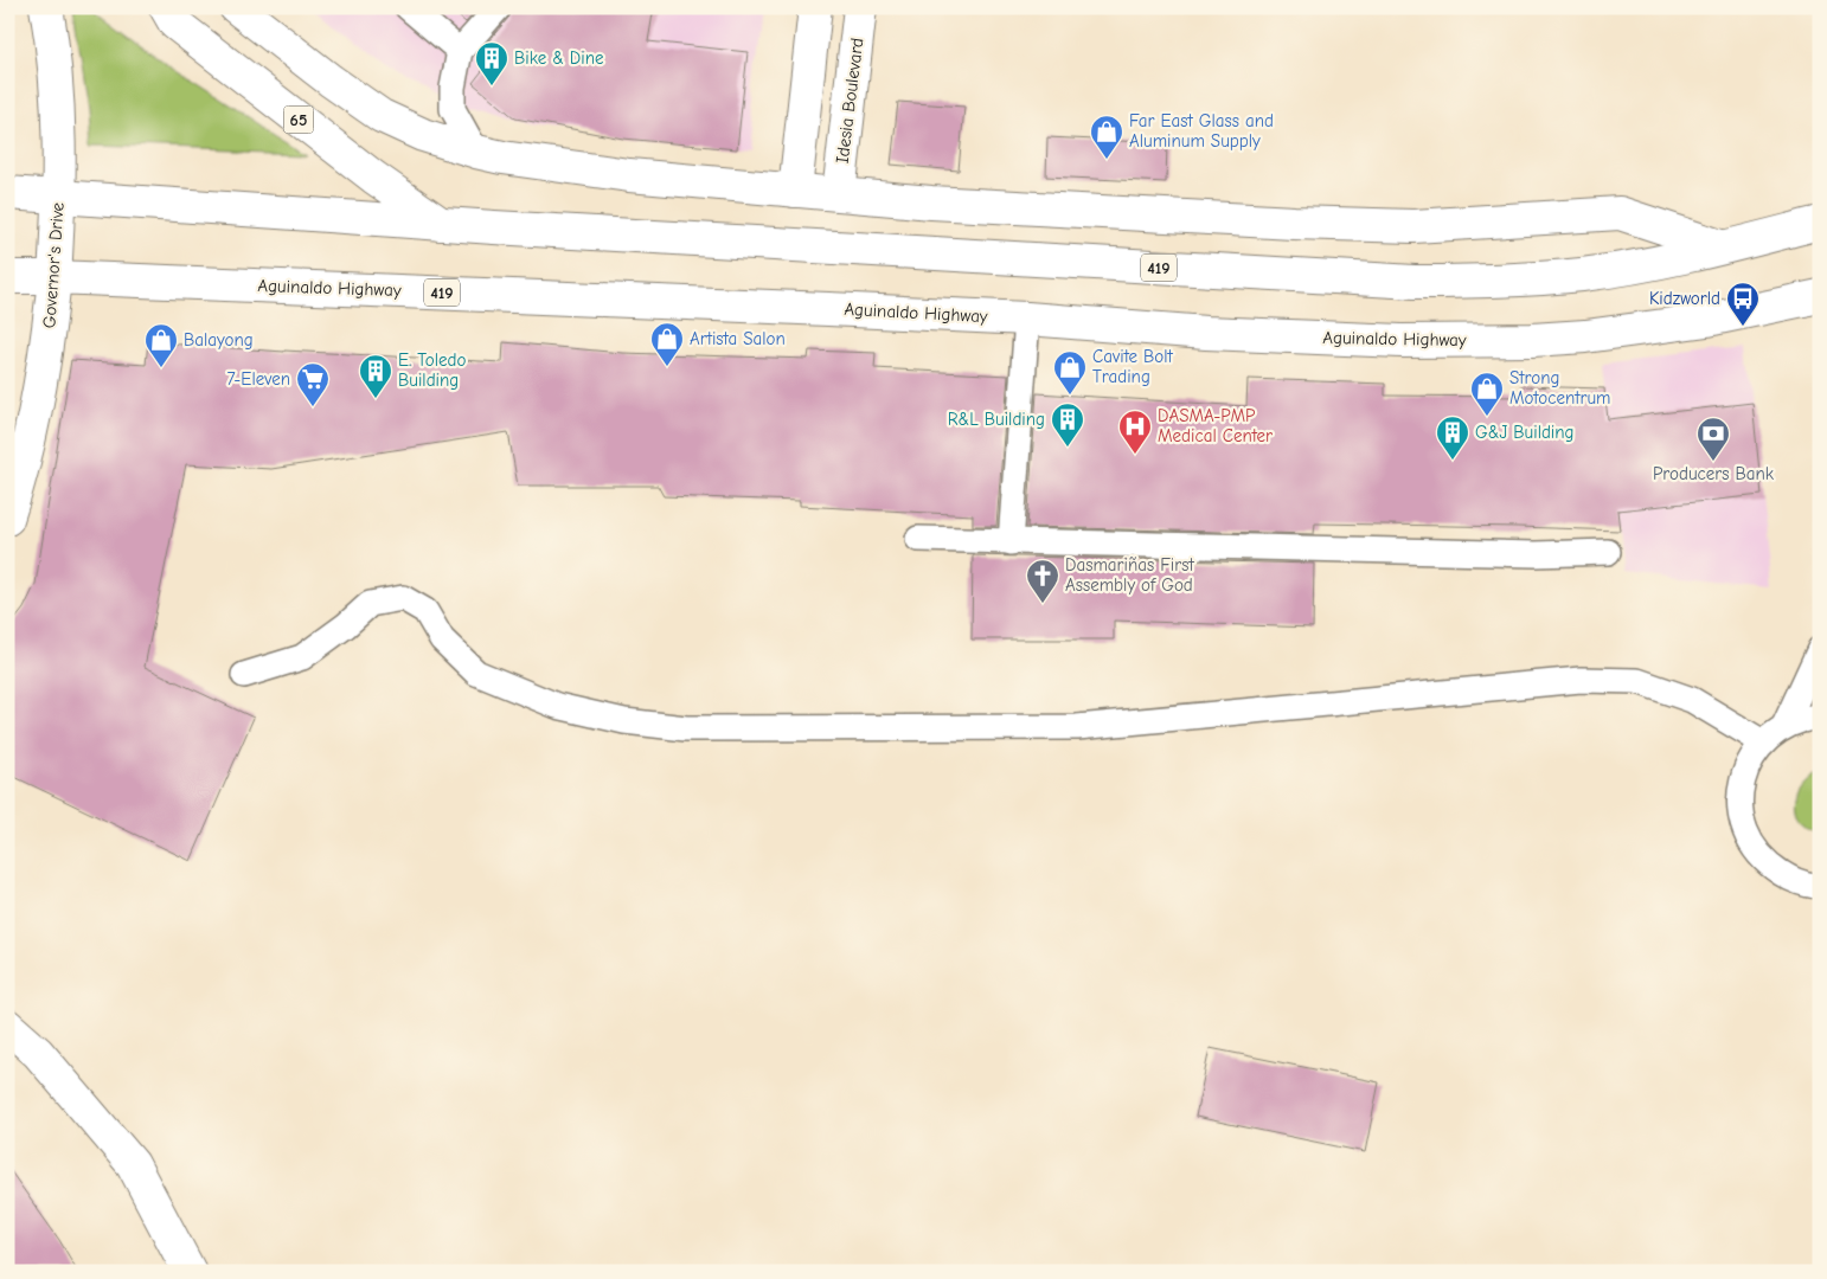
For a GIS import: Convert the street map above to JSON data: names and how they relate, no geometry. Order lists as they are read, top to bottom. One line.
{"streets":{"main road":["Idesia Boulevard","65","Governor's Drive","419","Aguinaldo Highway"]},"crossings":[["65","419"],["Governor's Drive","419"],["Governor's Drive","Aguinaldo Highway"]],"places":{"building":["Bike & Dine","E. Toledo Building","R&L Building","G&J Building"],"shop":["Far East Glass and Aluminum Supply","Artista Salon","Balayong","Cavite Bolt Trading","Strong Motocentrum"],"bus stop":["Kidzworld"],"supermarket":["7-Eleven"],"hospital":["DASMA-PMP Medical Center"],"bank":["Producers Bank"],"church":["Dasmariñas First Assembly of God"]}}
